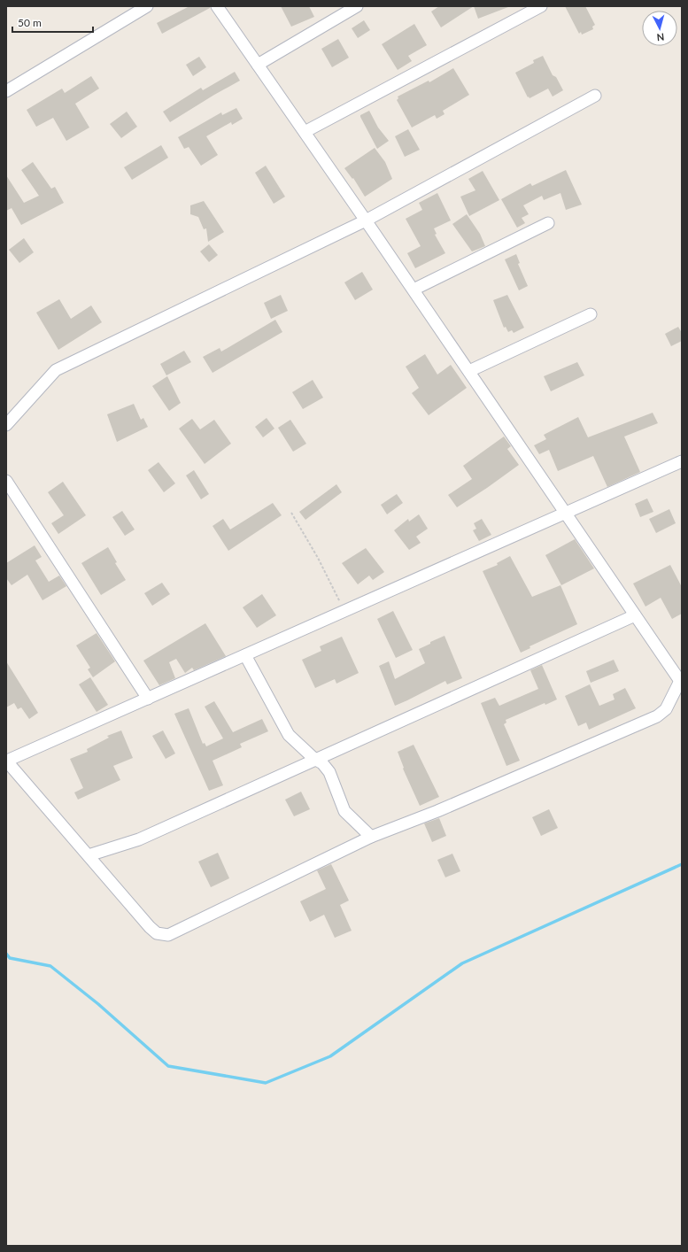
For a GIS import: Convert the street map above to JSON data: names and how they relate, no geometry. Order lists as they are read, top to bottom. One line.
{"scale_bar":"50 m","north":"bottom"}
